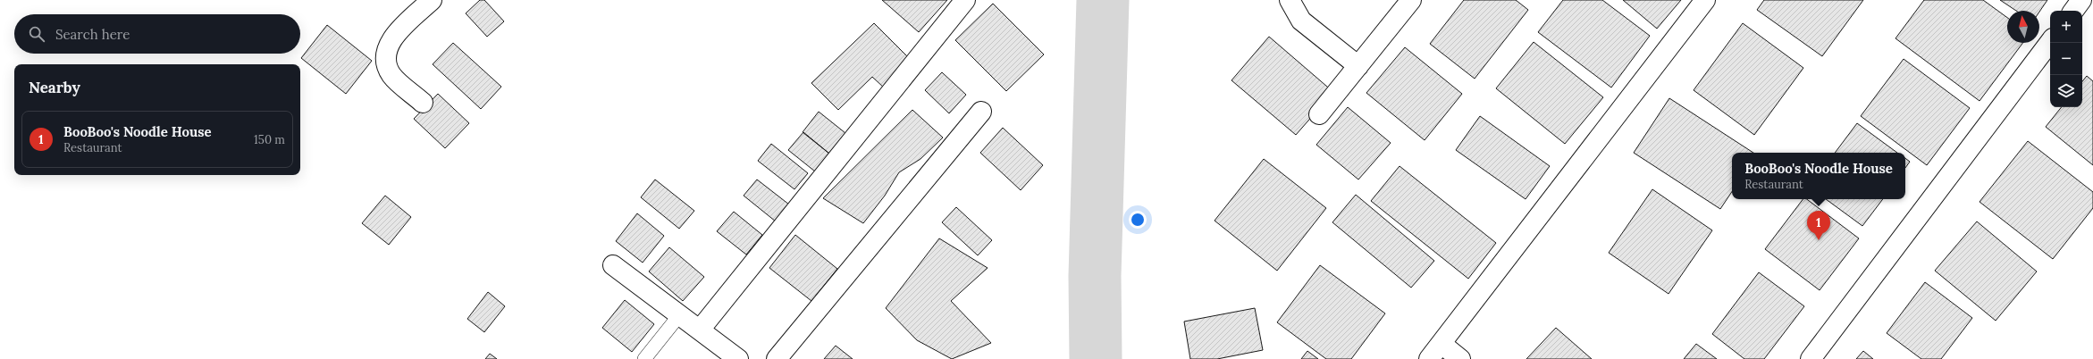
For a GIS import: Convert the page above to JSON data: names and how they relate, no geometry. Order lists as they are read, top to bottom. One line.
{"north":"top","page":{"map_buttons":["+","−"],"search":"Search here","heading":"Nearby","list":[{"mark":"1","name":"BooBoo's Noodle House","note":"Restaurant","value":"150 m"}],"popup":["BooBoo's Noodle House","Restaurant"],"pins":"1"}}
